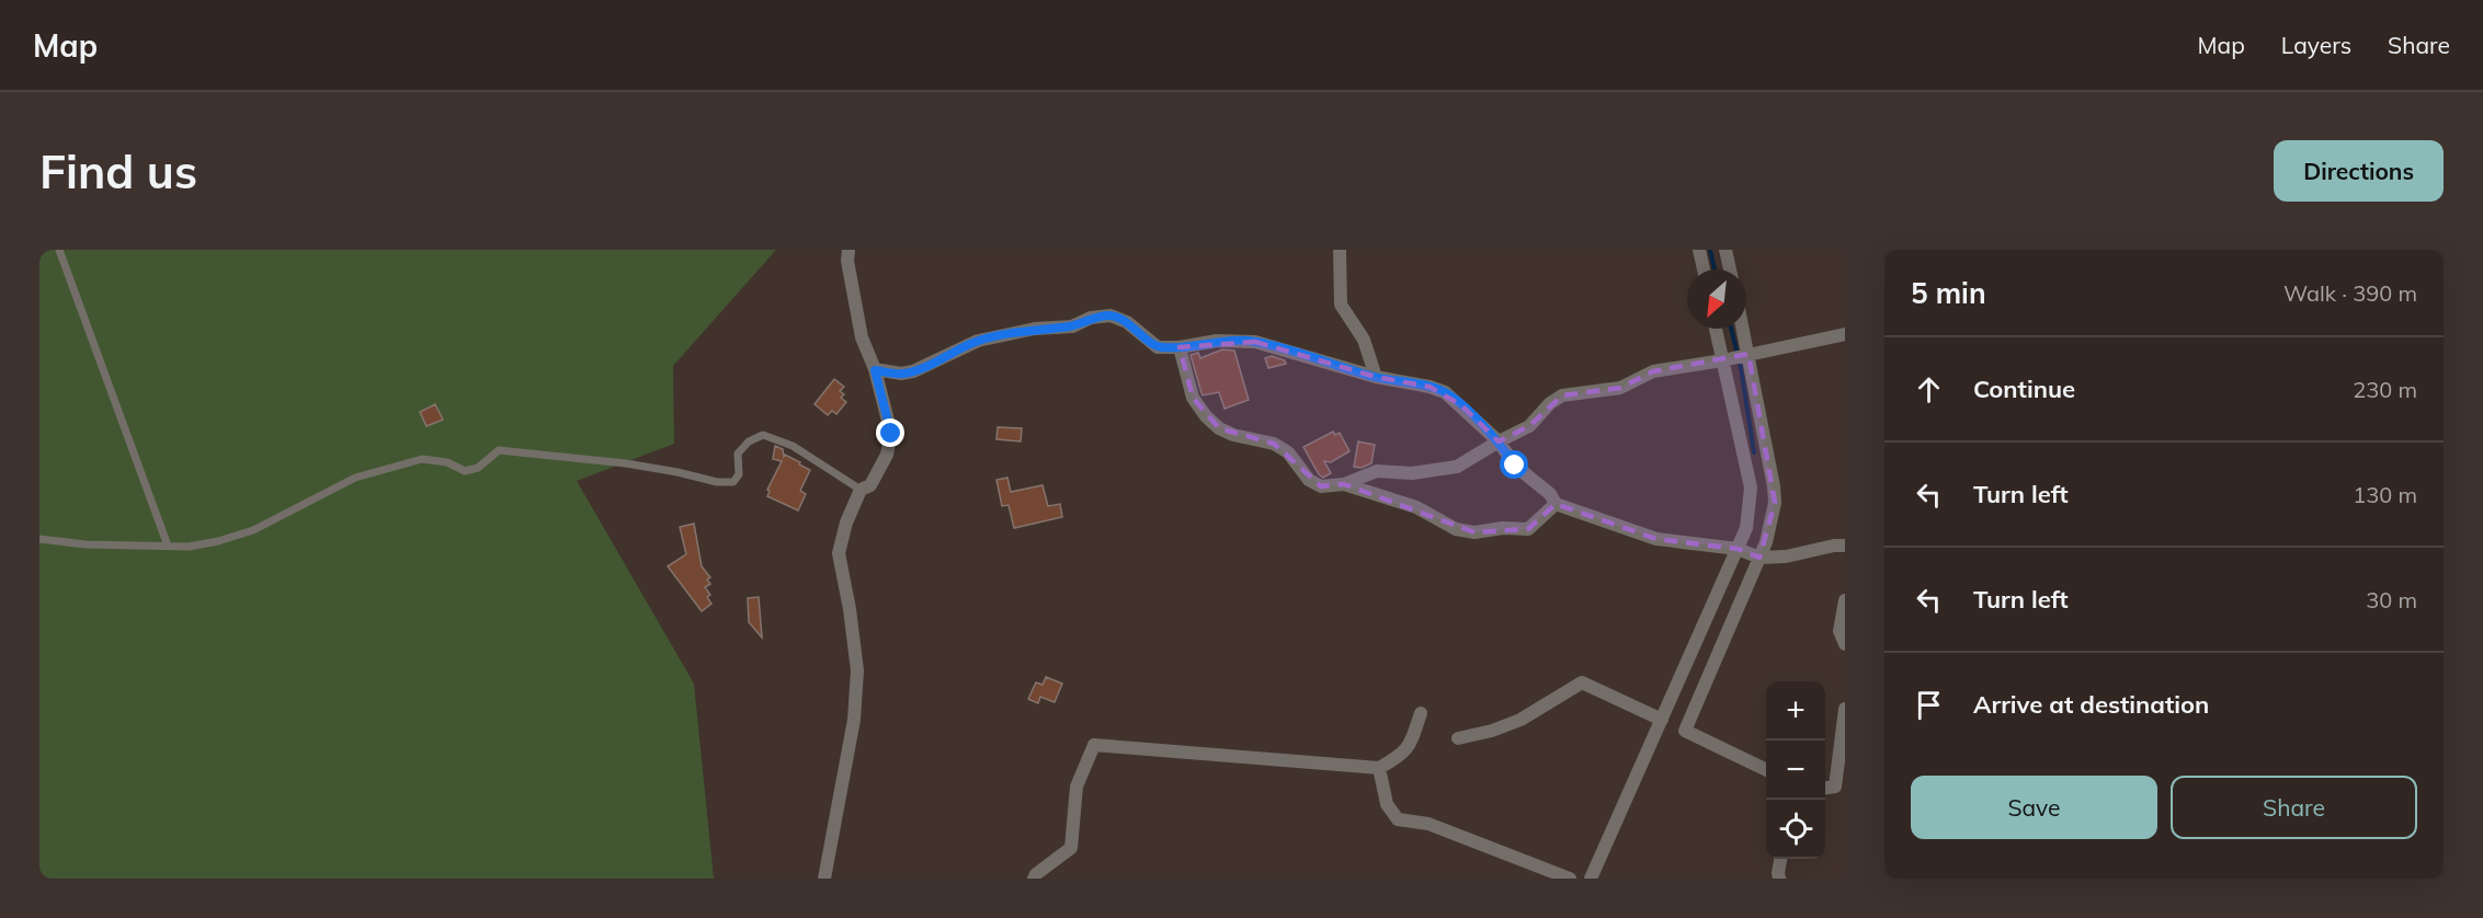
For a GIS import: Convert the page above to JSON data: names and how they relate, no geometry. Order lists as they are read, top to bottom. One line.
{"north":"bottom left","page":{"header":"Map","nav":["Map","Layers","Share"],"buttons":["Directions",["Save","Share"]],"title":"Find us","heading":["5 min","Walk · 390 m"],"list":[["Continue","230 m"],["Turn left","130 m"],["Turn left","30 m"],"Arrive at destination"],"map_buttons":["+","−"]}}
